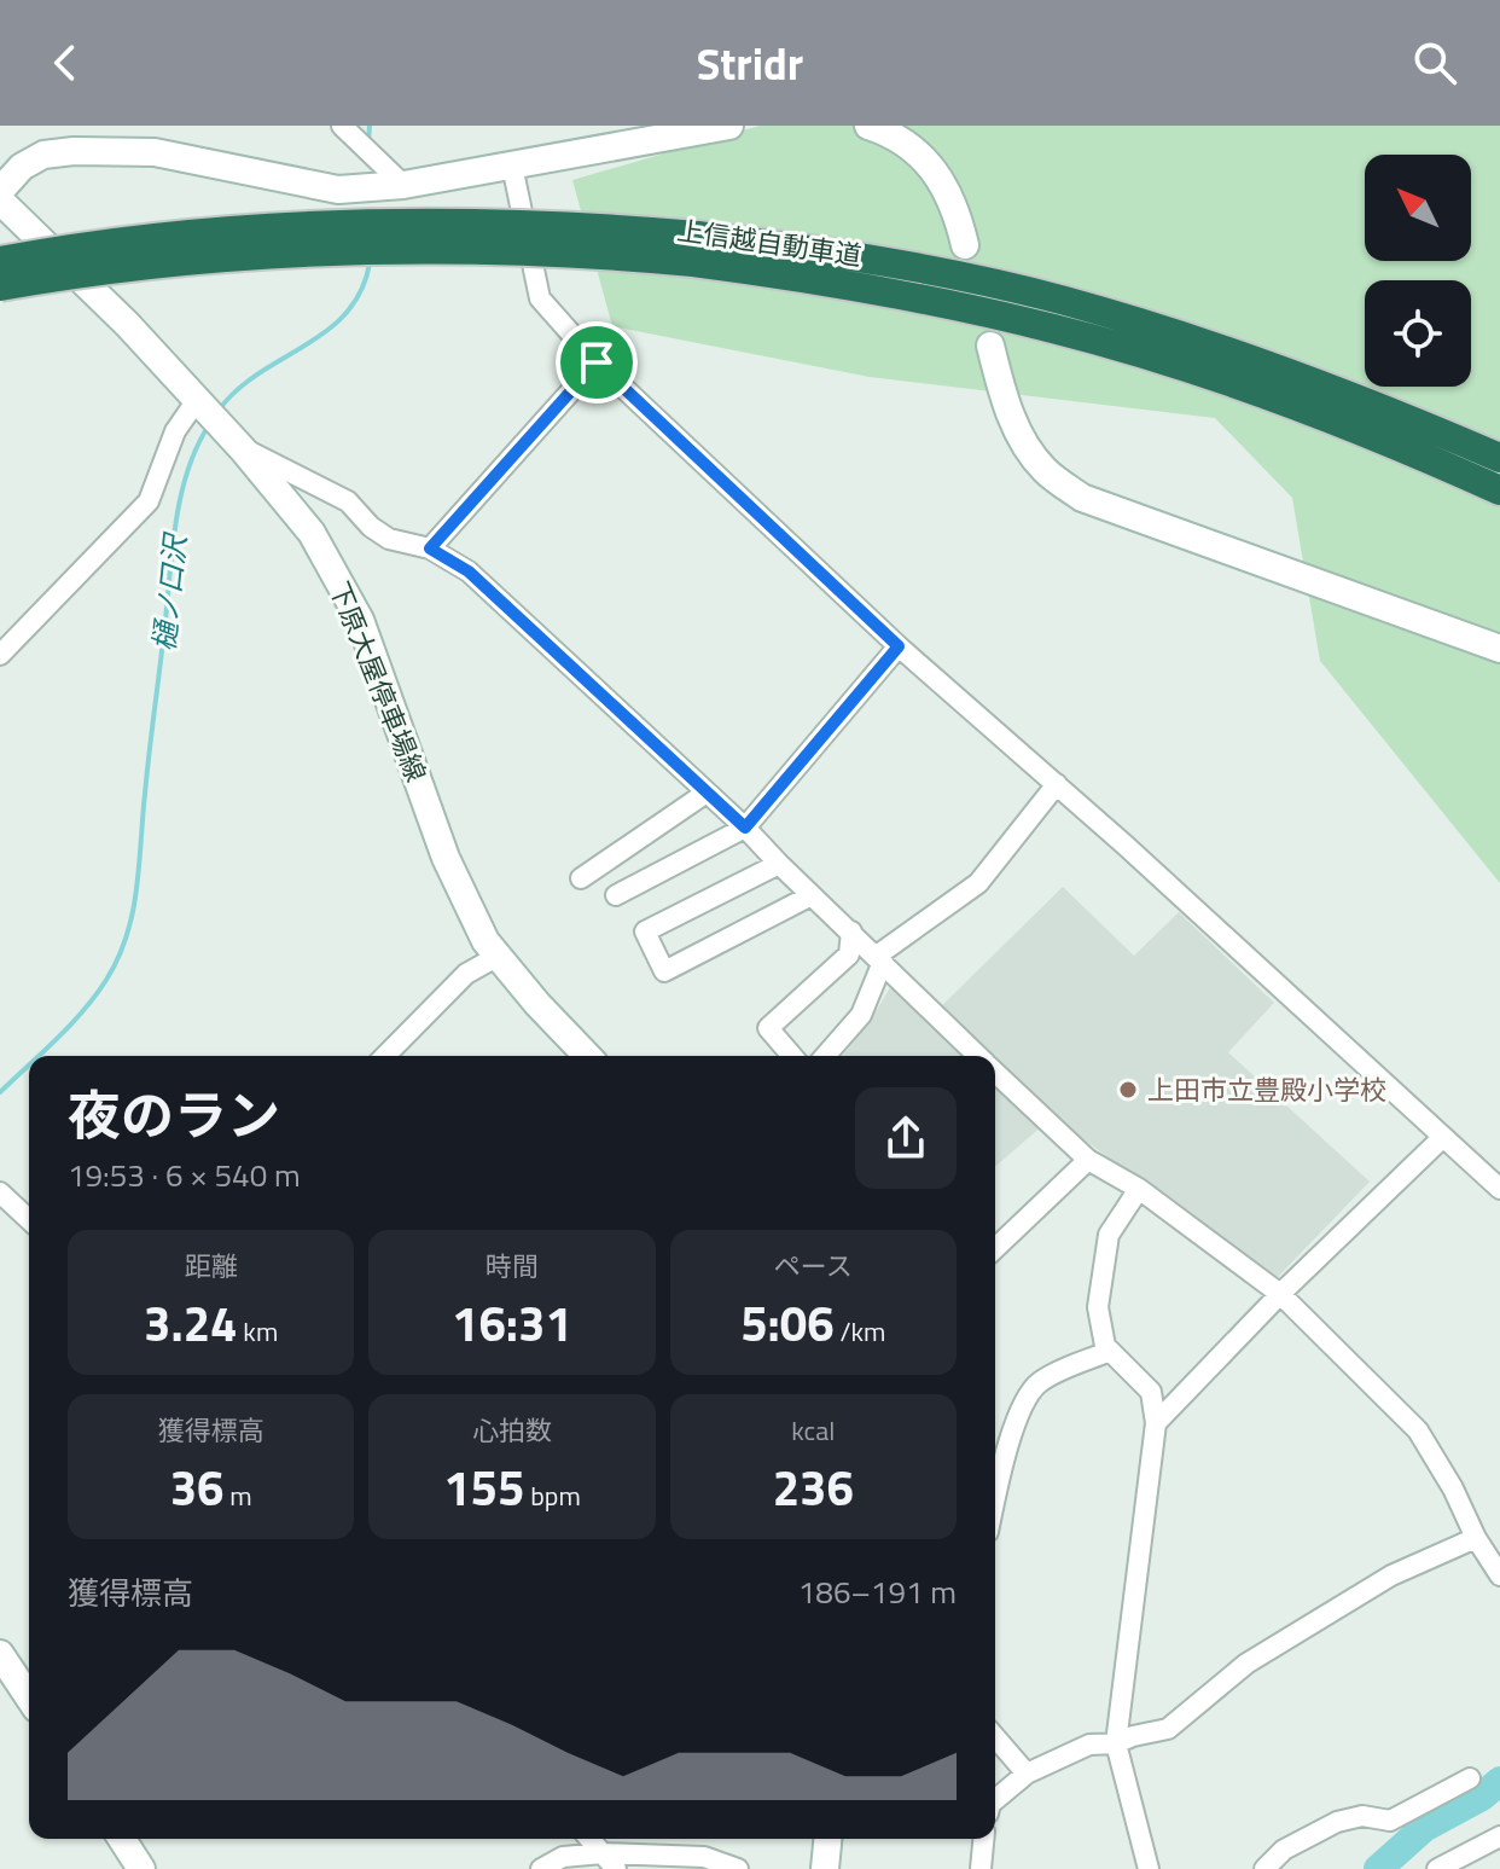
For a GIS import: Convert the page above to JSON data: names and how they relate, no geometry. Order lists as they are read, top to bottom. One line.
{"streets":{"highway":["上信越自動車道"],"street":["下原大屋停車場線"]},"water":["樋ノ口沢"],"places":["上田市立豊殿小学校"],"north":"top left","page":{"header":"Stridr","heading":["夜のラン","19:53 · 6 × 540 m"],"stats":[["距離","3.24 km"],["時間","16:31"],["ペース","5:06 /km"],["獲得標高","36 m"],["心拍数","155 bpm"],["kcal","236"]],"chart":["獲得標高","186–191 m"]}}
